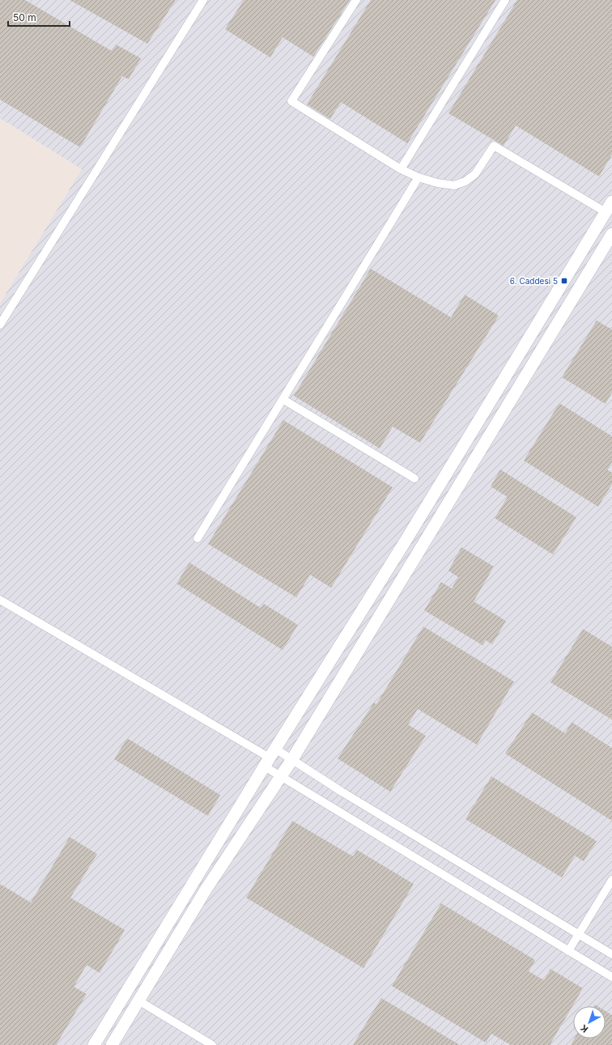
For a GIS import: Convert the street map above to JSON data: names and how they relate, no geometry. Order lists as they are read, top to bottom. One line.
{"places":{"transit":["6. Caddesi 5"]},"scale_bar":"50 m","north":"bottom left"}
